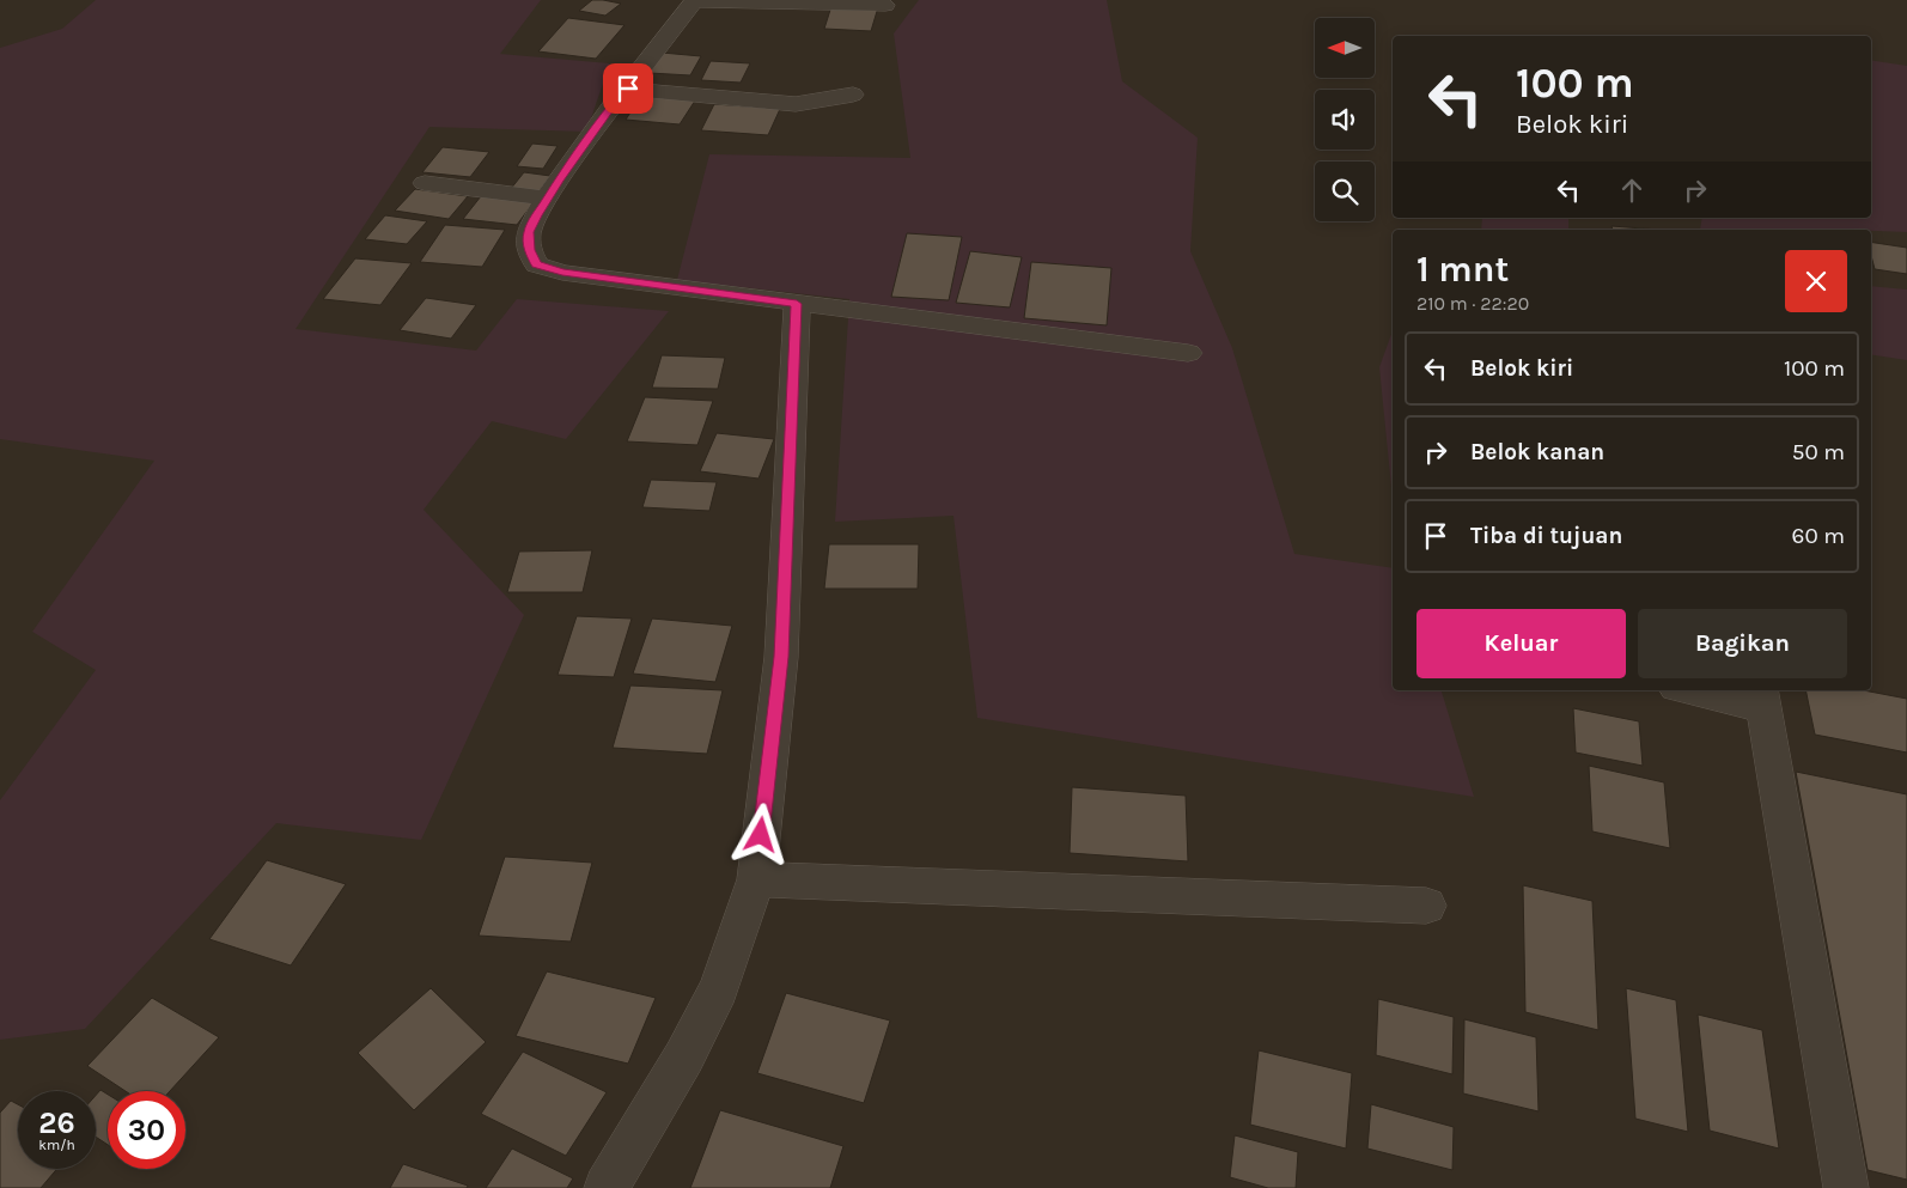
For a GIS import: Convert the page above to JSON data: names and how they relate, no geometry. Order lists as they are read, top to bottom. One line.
{"north":"left","page":{"turn":["100 m","Belok kiri"],"heading":["1 mnt","210 m · 22:20"],"list":[{"name":"Belok kiri","value":"100 m"},{"name":"Belok kanan","value":"50 m"},{"name":"Tiba di tujuan","value":"60 m"}],"buttons":["Keluar","Bagikan"],"speed":"26 km/h","limit":"30"}}
